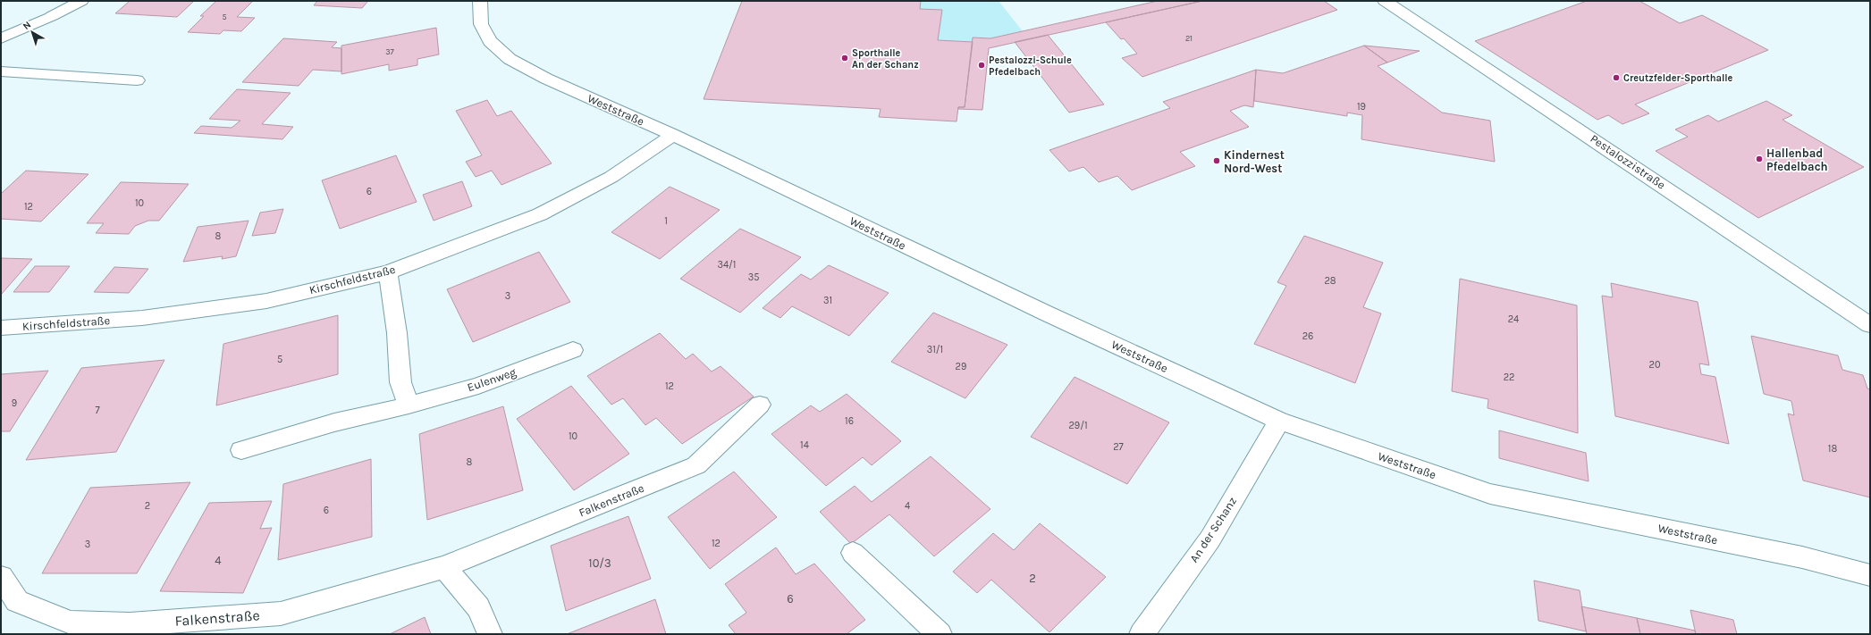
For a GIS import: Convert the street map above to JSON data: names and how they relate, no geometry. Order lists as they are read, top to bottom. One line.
{"streets":{"street":["Weststraße","Pestalozzistraße","Kirschfeldstraße","Eulenweg","Falkenstraße","An der Schanz"]},"crossings":[["Weststraße","Kirschfeldstraße"],["Weststraße","An der Schanz"]],"places":["Sporthalle An der Schanz","Pestalozzi-Schule Pfedelbach","Creutzfelder-Sporthalle","Hallenbad Pfedelbach","Kindernest Nord-West"],"house_numbers":["5","21","37","19","6","10","12","1","8","34/1","35","28","3","31","24","26","31/1","5","20","29","22","12","9","7","16","29/1","10","14","27","18","8","2","4","6","12","3","4","10/3","2","6"],"north":"top left"}
